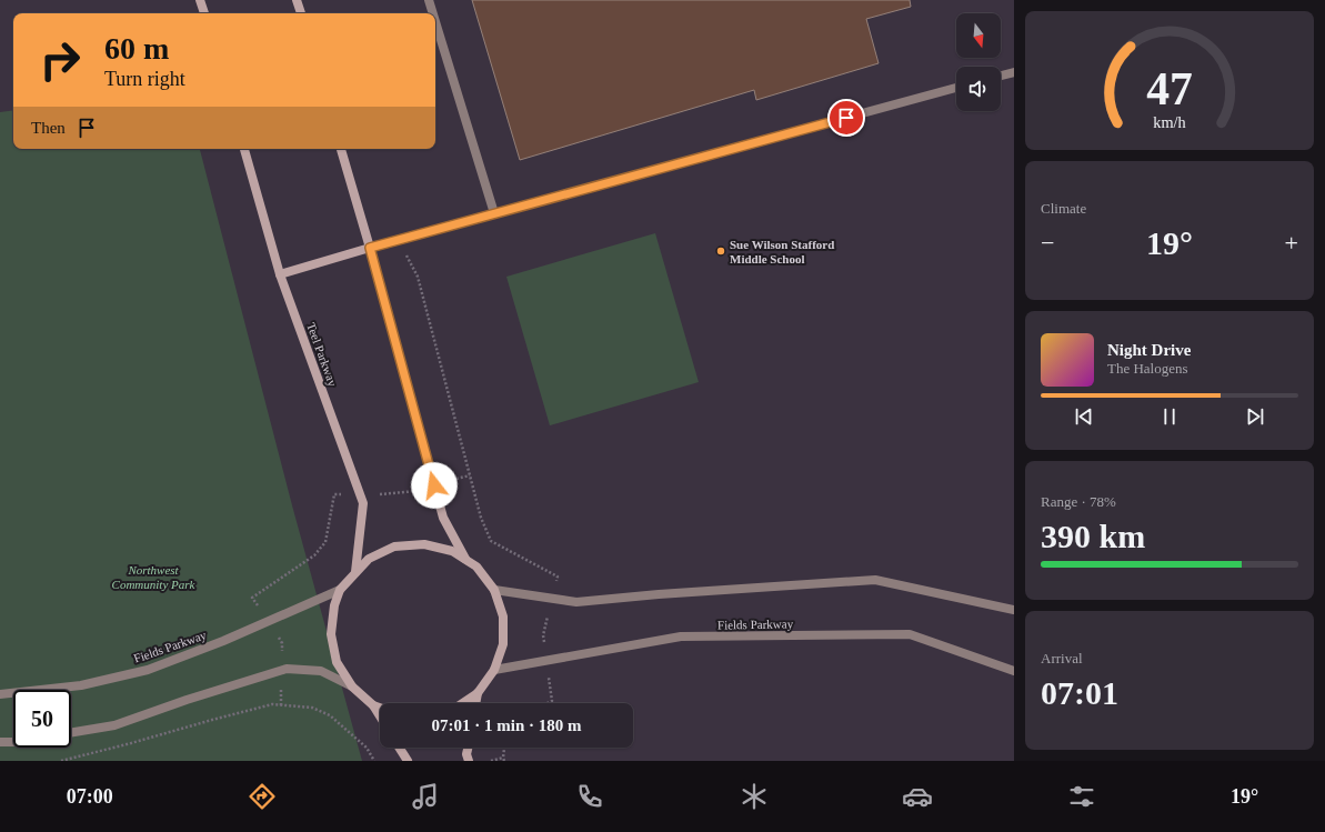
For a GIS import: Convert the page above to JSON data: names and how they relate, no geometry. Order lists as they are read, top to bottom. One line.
{"streets":{"main road":["Teel Parkway"],"street":["Fields Parkway"]},"parks":["Northwest Community Park"],"places":["Sue Wilson Stafford Middle School"],"north":"bottom","page":{"turn":["60 m","Turn right"],"then":"Then","tile":["Climate",["Range · 78%","390 km"],["Arrival","07:01"]],"heat":["−","19°","+"],"song":["Night Drive","The Halogens"],"limit":"50","trip":"07:01 · 1 min · 180 m","tabs":["07:00","19°"],"gauge":["47","km/h"]}}
